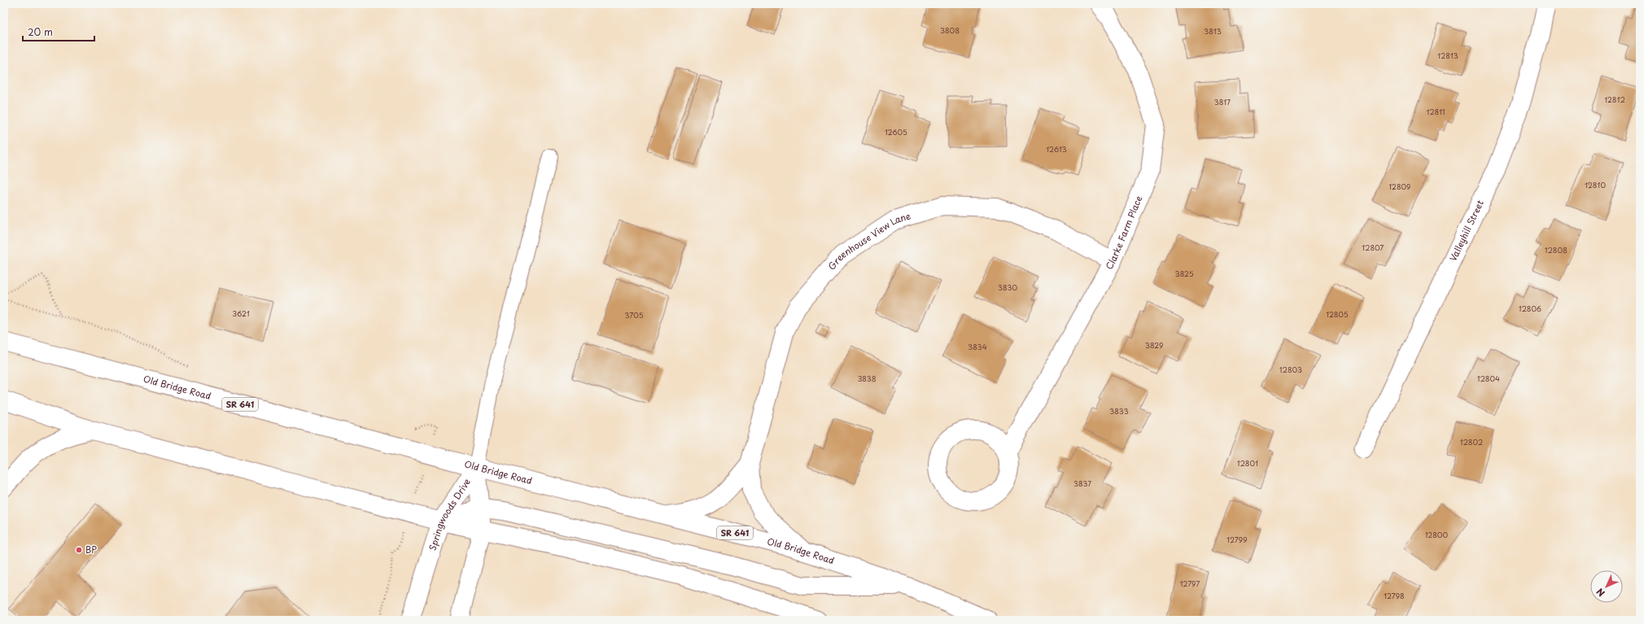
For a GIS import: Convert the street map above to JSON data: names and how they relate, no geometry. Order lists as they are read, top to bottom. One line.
{"streets":{"street":["Valleyhill Street","Clarke Farm Place","Greenhouse View Lane","Old Bridge Road","SR 641","Springwoods Drive"]},"crossings":[["Clarke Farm Place","Greenhouse View Lane"],["Greenhouse View Lane","Old Bridge Road"],["Old Bridge Road","Springwoods Drive"]],"places":["BP"],"house_numbers":["3808","3813","12813","12812","3817","12811","12605","12613","12810","12809","12807","12808","3825","3830","12806","3621","12805","3705","3829","3834","12803","3838","12804","3833","12802","12801","3837","12800","12799","12797","12798"],"scale_bar":"20 m","north":"bottom left"}
